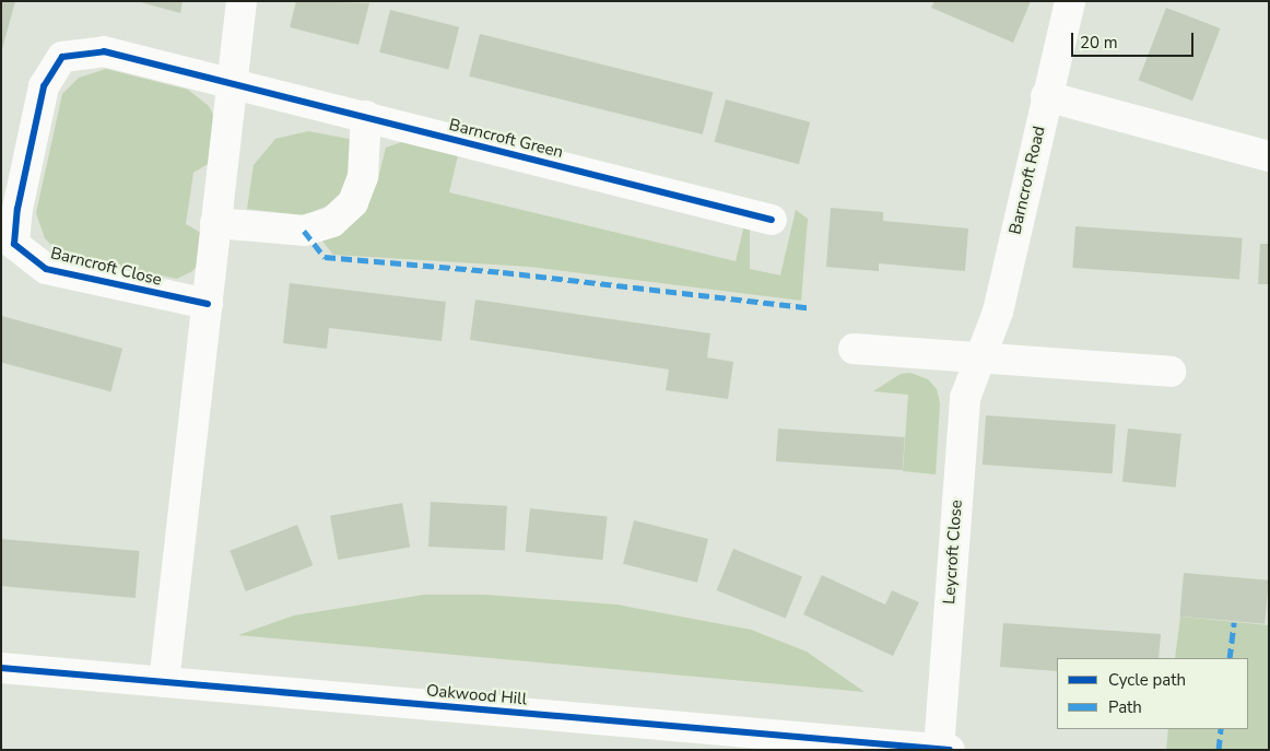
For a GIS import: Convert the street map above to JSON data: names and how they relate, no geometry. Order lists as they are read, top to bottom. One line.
{"streets":{"street":["Barncroft Green","Barncroft Road","Barncroft Close","Leycroft Close","Oakwood Hill"]},"crossings":[["Barncroft Green","Barncroft Close"],["Barncroft Road","Leycroft Close"],["Leycroft Close","Oakwood Hill"]],"legend":["Cycle path","Path"],"scale_bar":"20 m"}
